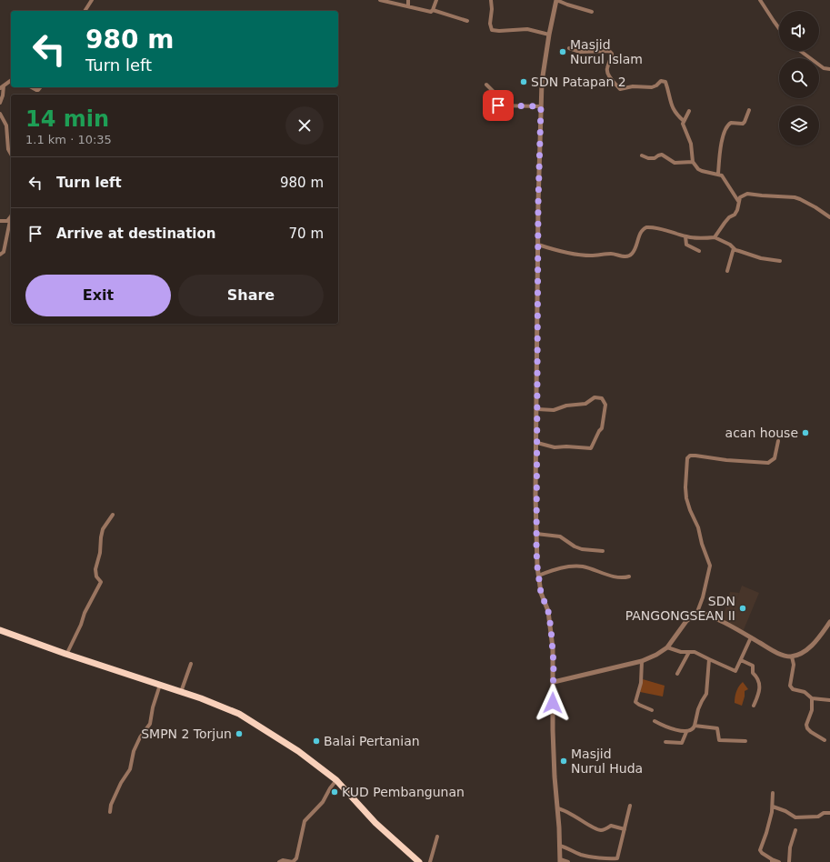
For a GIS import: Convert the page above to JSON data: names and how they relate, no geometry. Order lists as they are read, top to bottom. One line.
{"places":["Masjid Nurul Islam","SDN Patapan 2","acan house","SDN PANGONGSEAN II","SMPN 2 Torjun","Balai Pertanian","Masjid Nurul Huda","KUD Pembangunan"],"page":{"turn":["980 m","Turn left"],"heading":["14 min","1.1 km · 10:35"],"list":[{"name":"Turn left","value":"980 m"},{"name":"Arrive at destination","value":"70 m"}],"buttons":["Exit","Share"]}}
